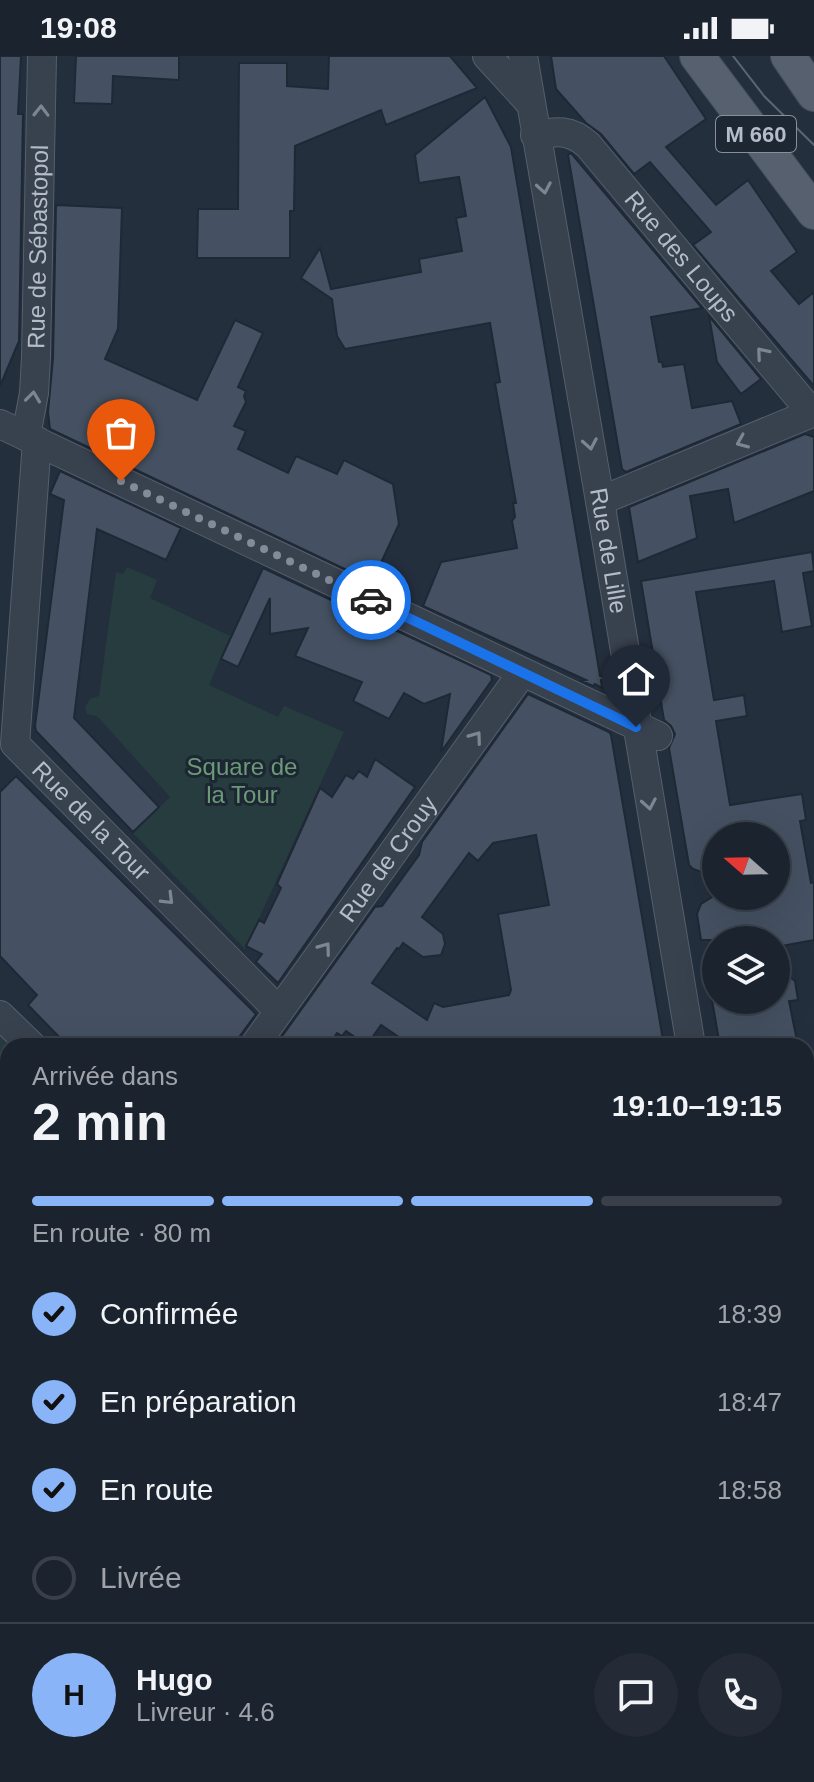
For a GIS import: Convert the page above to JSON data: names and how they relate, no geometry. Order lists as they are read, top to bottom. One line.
{"streets":{"main road":["M 660"],"street":["Rue de Sébastopol","Rue des Loups","Rue de Lille","Rue de la Tour","Rue de Crouy"]},"crossings":[["Rue de Sébastopol","Rue de la Tour"],["Rue des Loups","Rue de Lille"],["Rue de la Tour","Rue de Crouy"]],"one_way":["Rue de Sébastopol","Rue des Loups","Rue de Lille","Rue de la Tour","Rue de Crouy"],"parks":["Square de la Tour"],"north":"left","page":{"status":"19:08","heading":["2 min","Arrivée dans","19:10–19:15"],"panel":["Hugo","Livreur · 4.6"],"bar":"En route · 80 m","list":[["Confirmée","18:39"],["En préparation","18:47"],["En route","18:58"],"Livrée"],"round":"H"}}
